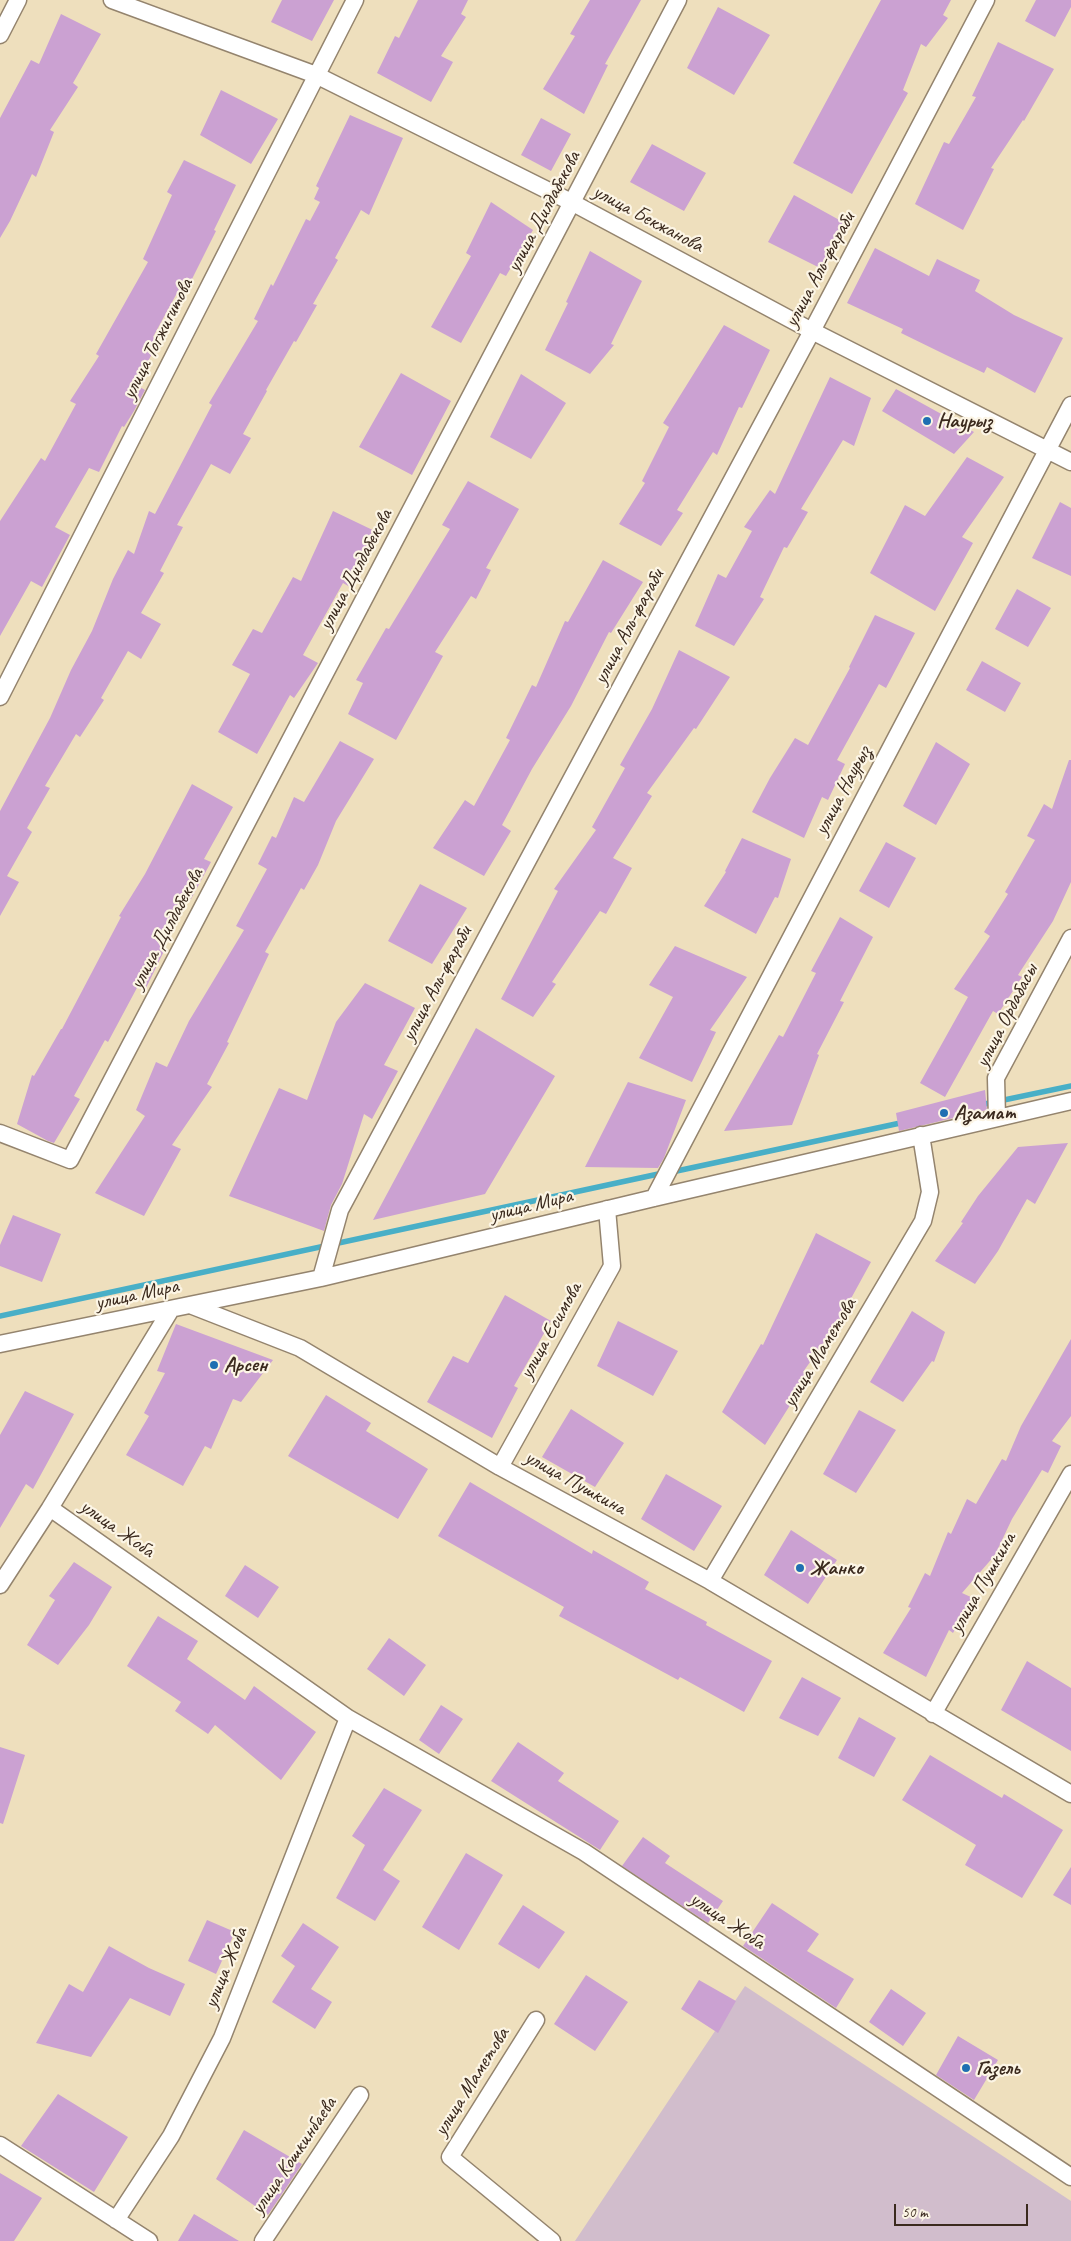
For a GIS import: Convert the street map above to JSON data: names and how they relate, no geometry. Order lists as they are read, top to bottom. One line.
{"streets":{"street":["улица Дилдабекова","улица Бекжанова","улица Аль-фараби","улица Тогжигитова","улица Наурыз","улица Ордабасы","улица Мира","улица Есимова","улица Маметова","улица Пушкина","улица Жоба","улица Кошкинбаева"]},"crossings":[["улица Дилдабекова","улица Бекжанова"],["улица Бекжанова","улица Аль-фараби"],["улица Бекжанова","улица Тогжигитова"],["улица Бекжанова","улица Наурыз"],["улица Аль-фараби","улица Мира"],["улица Наурыз","улица Мира"],["улица Ордабасы","улица Мира"],["улица Мира","улица Есимова"],["улица Мира","улица Маметова"],["улица Мира","улица Пушкина"],["улица Мира","улица Жоба"],["улица Есимова","улица Пушкина"],["улица Маметова","улица Пушкина"]],"places":["Наурыз","Азамат","Арсен","Жанко","Газель"],"scale_bar":"50 m"}
